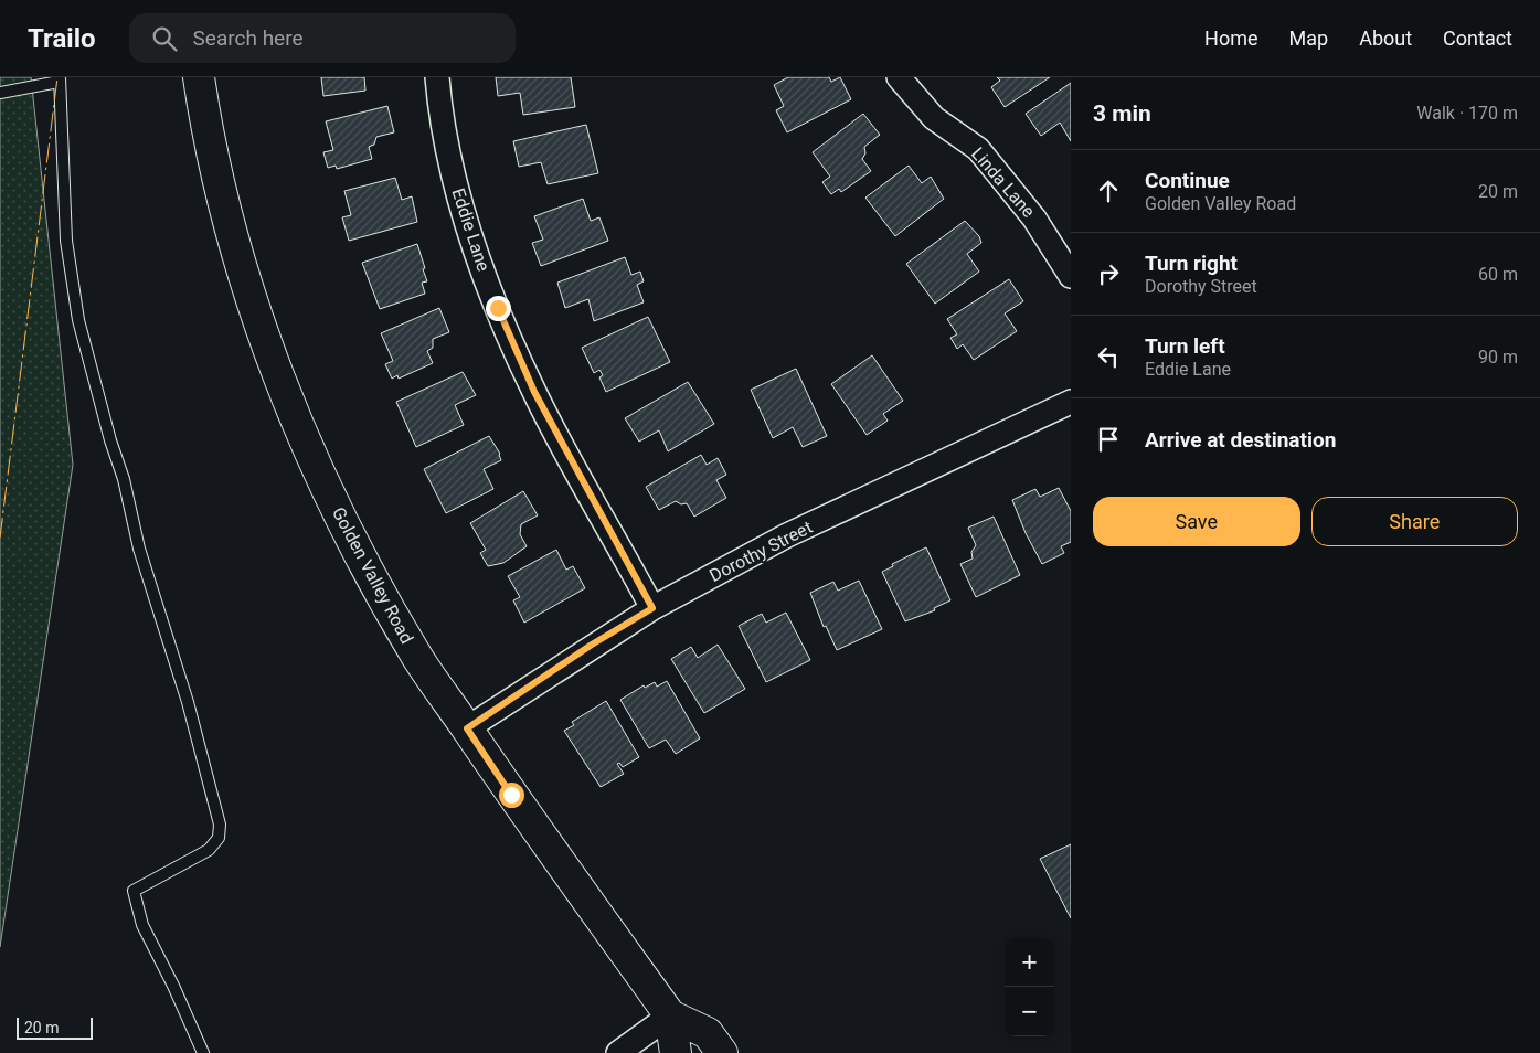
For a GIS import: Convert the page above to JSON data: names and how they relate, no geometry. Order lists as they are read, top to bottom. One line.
{"streets":{"main road":["Golden Valley Road"],"street":["Linda Lane","Eddie Lane","Dorothy Street"]},"crossings":[["Eddie Lane","Dorothy Street"],["Dorothy Street","Golden Valley Road"]],"scale_bar":"20 m","page":{"header":"Trailo","search":"Search here","nav":["Home","Map","About","Contact"],"heading":["3 min","Walk · 170 m"],"list":[["Continue","Golden Valley Road","20 m"],["Turn right","Dorothy Street","60 m"],["Turn left","Eddie Lane","90 m"],"Arrive at destination"],"buttons":["Save","Share"],"map_buttons":["+","−"],"scale":"20 m"}}
